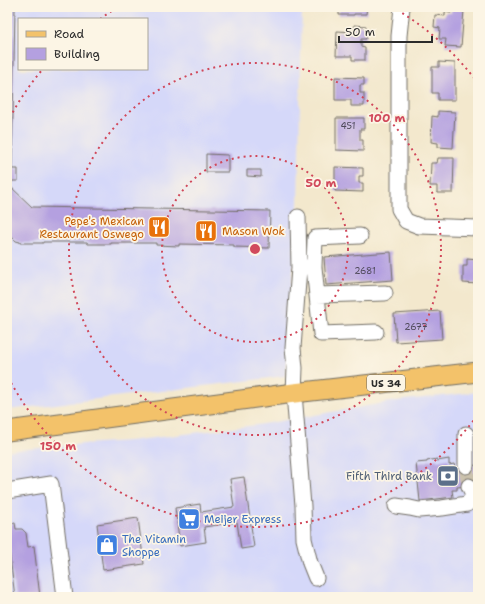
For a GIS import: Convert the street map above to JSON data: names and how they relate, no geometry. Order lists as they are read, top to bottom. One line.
{"streets":{"main road":["US 34"]},"places":{"restaurant":["Pepe's Mexican Restaurant Oswego","Mason Wok"],"bank":["Fifth Third Bank"],"supermarket":["Meijer Express"],"shop":["The Vitamin Shoppe"]},"house_numbers":["451","2681","2677"],"legend":["Road","Building"],"scale_bar":"50 m","rings":["100 m","50 m","150 m"]}
